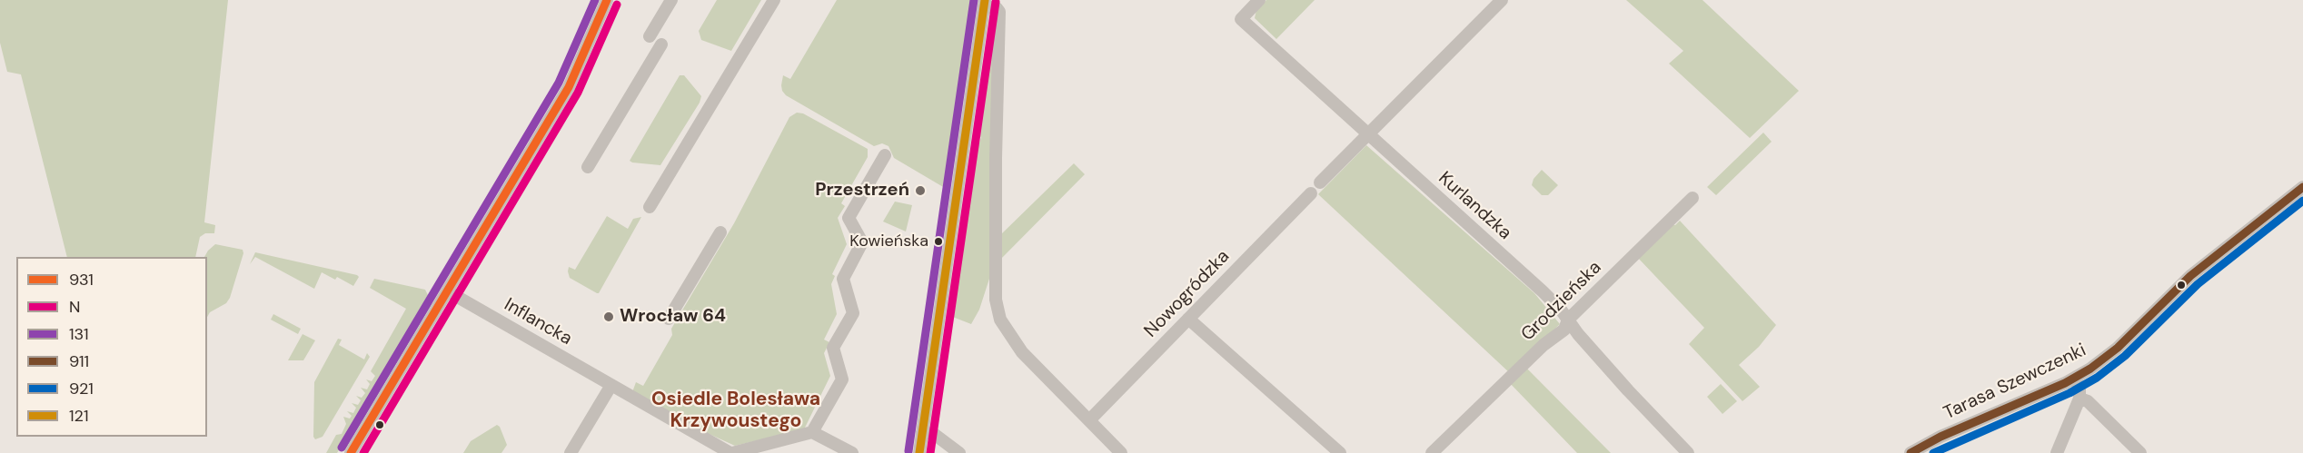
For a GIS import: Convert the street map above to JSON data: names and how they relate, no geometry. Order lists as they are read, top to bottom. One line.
{"streets":{"street":["Kurlandzka","Nowogródzka","Grodzieńska","Inflancka","Tarasa Szewczenki"]},"crossings":[["Kurlandzka","Grodzieńska"]],"districts":["Osiedle Bolesława Krzywoustego"],"places":["Przestrzeń","Kowieńska","Wrocław 64"],"lines":["transit line 931","transit line 131","transit line 121","transit line N","transit line 911","transit line 921"],"legend":["931","N","131","911","921","121"]}
